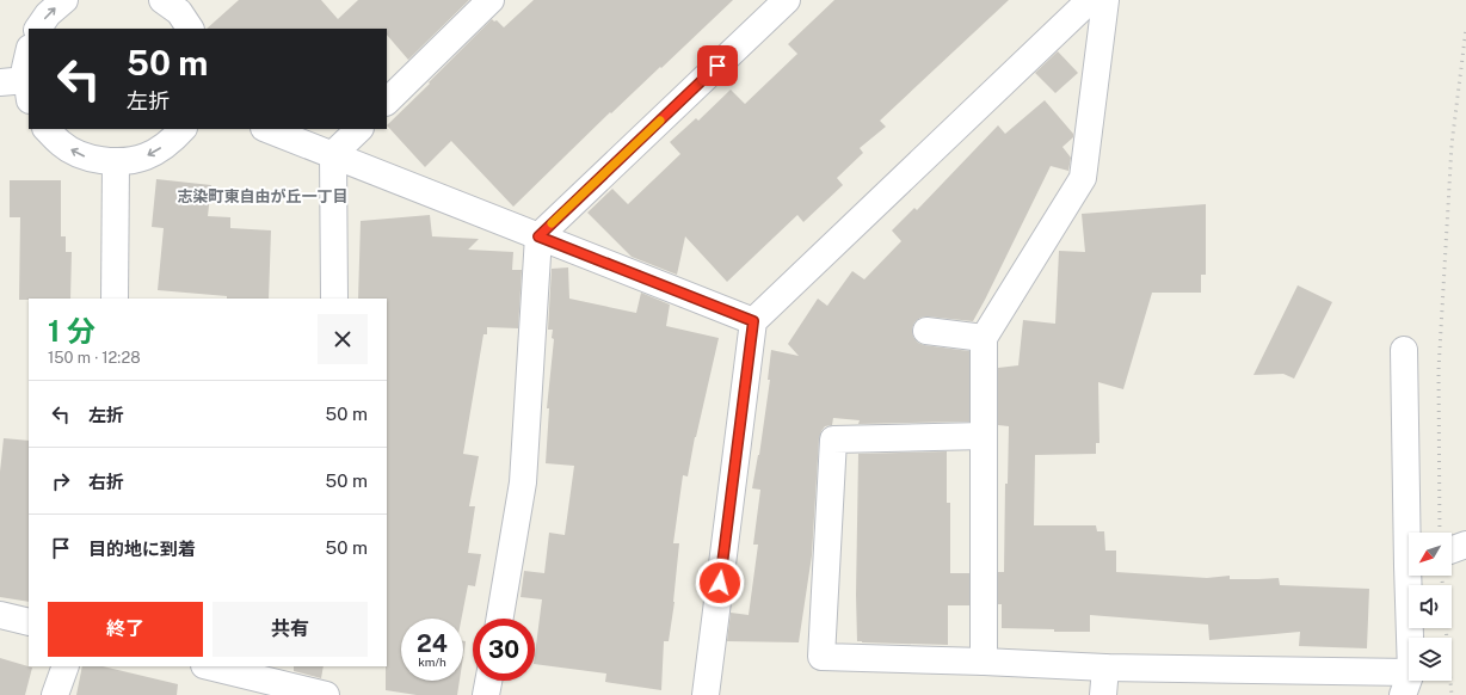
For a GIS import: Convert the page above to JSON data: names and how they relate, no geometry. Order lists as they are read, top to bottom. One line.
{"districts":["志染町東自由が丘一丁目"],"north":"bottom left","page":{"turn":["50 m","左折"],"heading":["1 分","150 m · 12:28"],"list":[{"name":"左折","value":"50 m"},{"name":"右折","value":"50 m"},{"name":"目的地に到着","value":"50 m"}],"buttons":["終了","共有"],"speed":"24 km/h","limit":"30"}}
